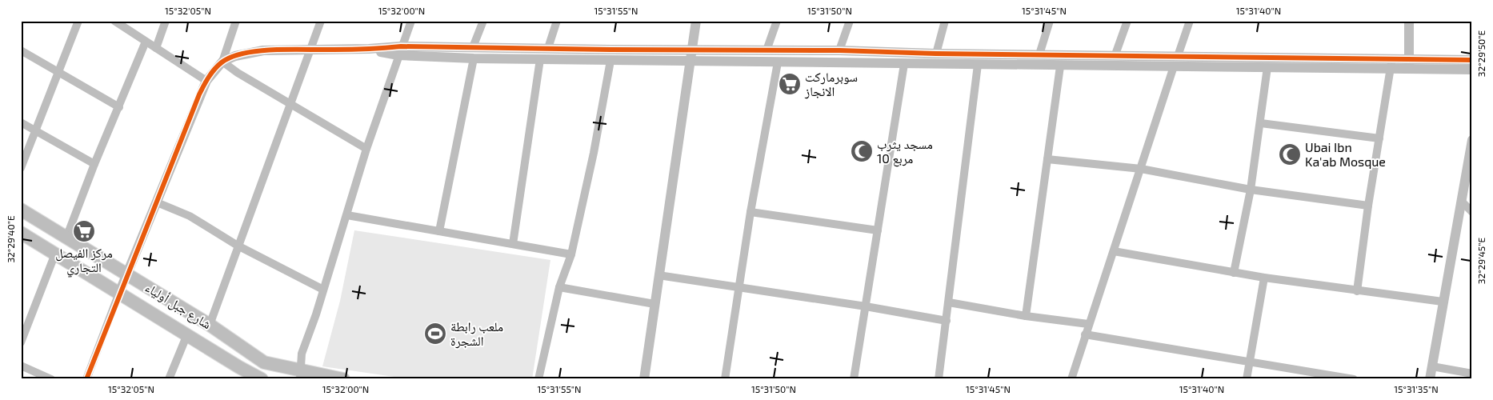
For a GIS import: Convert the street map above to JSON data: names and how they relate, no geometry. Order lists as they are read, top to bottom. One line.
{"streets":{"main road":["شارع جبل أولياء"]},"places":{"supermarket":["سوبرماركت الانجاز","مركز الفيصل التجاري"],"mosque":["مسجد يثرب مربع 10","Ubai Ibn Ka'ab Mosque"],"sports":["ملعب رابطة الشجرة"]},"coordinates":["15°32'05\"N","15°32'00\"N","15°31'55\"N","15°31'50\"N","15°31'45\"N","15°31'40\"N","32°29'50\"E","32°29'40\"E","32°29'45\"E","15°31'35\"N"]}
